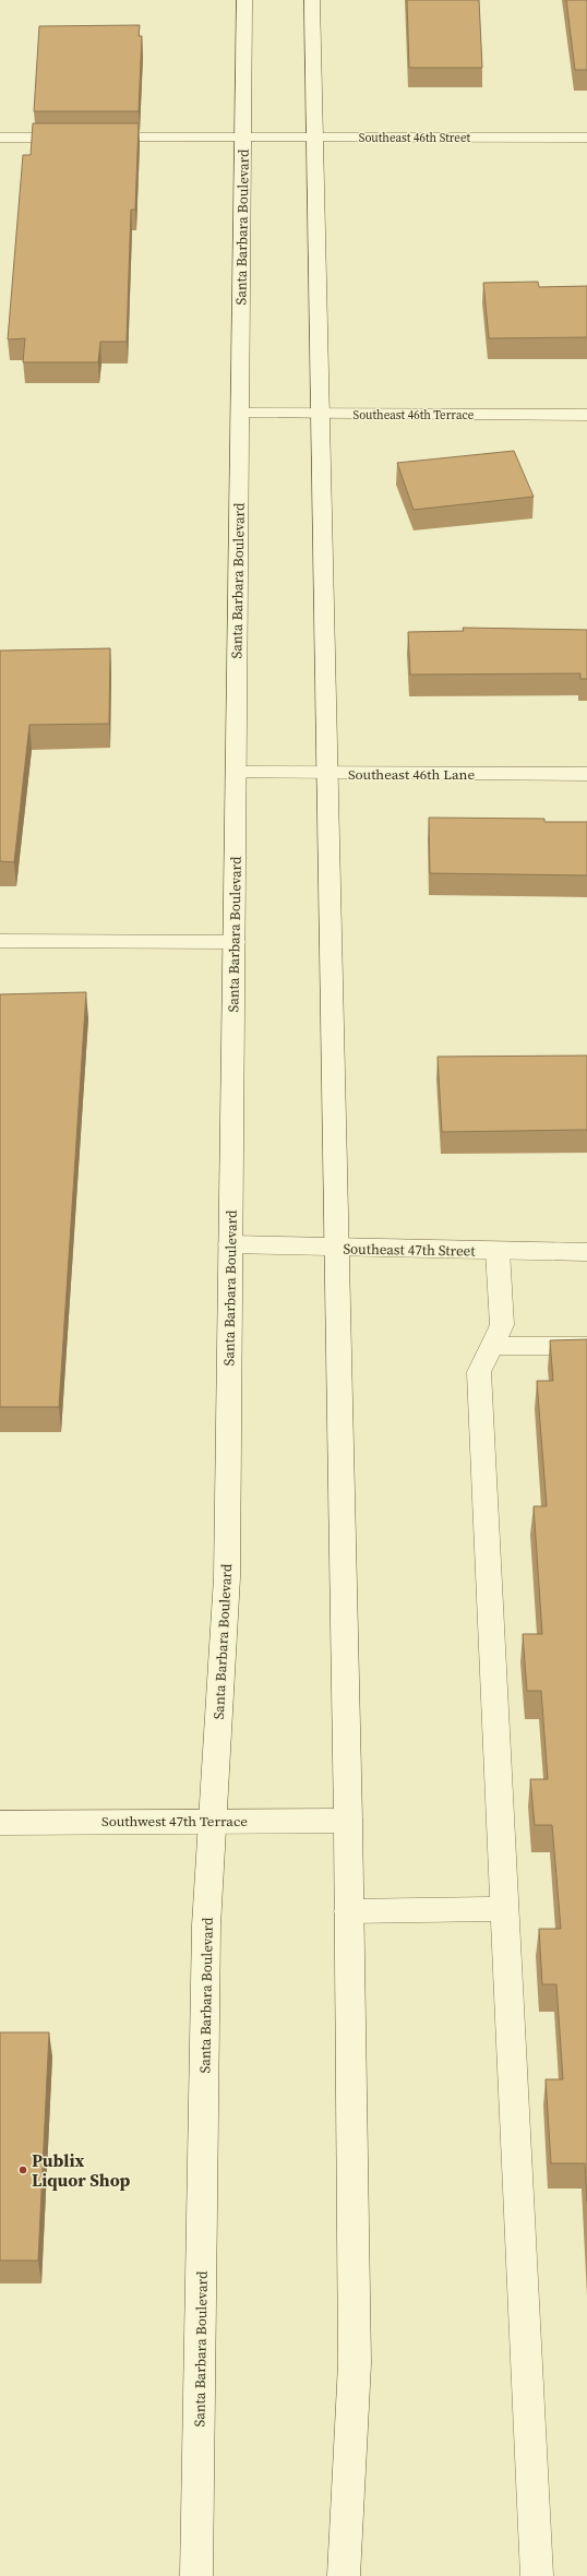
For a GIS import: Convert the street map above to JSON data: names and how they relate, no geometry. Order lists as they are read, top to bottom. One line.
{"streets":{"main road":["Southeast 46th Street","Santa Barbara Boulevard","Southeast 46th Terrace","Southeast 46th Lane","Southeast 47th Street","Southwest 47th Terrace"]},"crossings":[["Southeast 46th Street","Santa Barbara Boulevard"],["Santa Barbara Boulevard","Southeast 46th Terrace"],["Santa Barbara Boulevard","Southeast 46th Lane"],["Santa Barbara Boulevard","Southeast 47th Street"],["Santa Barbara Boulevard","Southwest 47th Terrace"]],"places":["Publix Liquor Shop"]}
